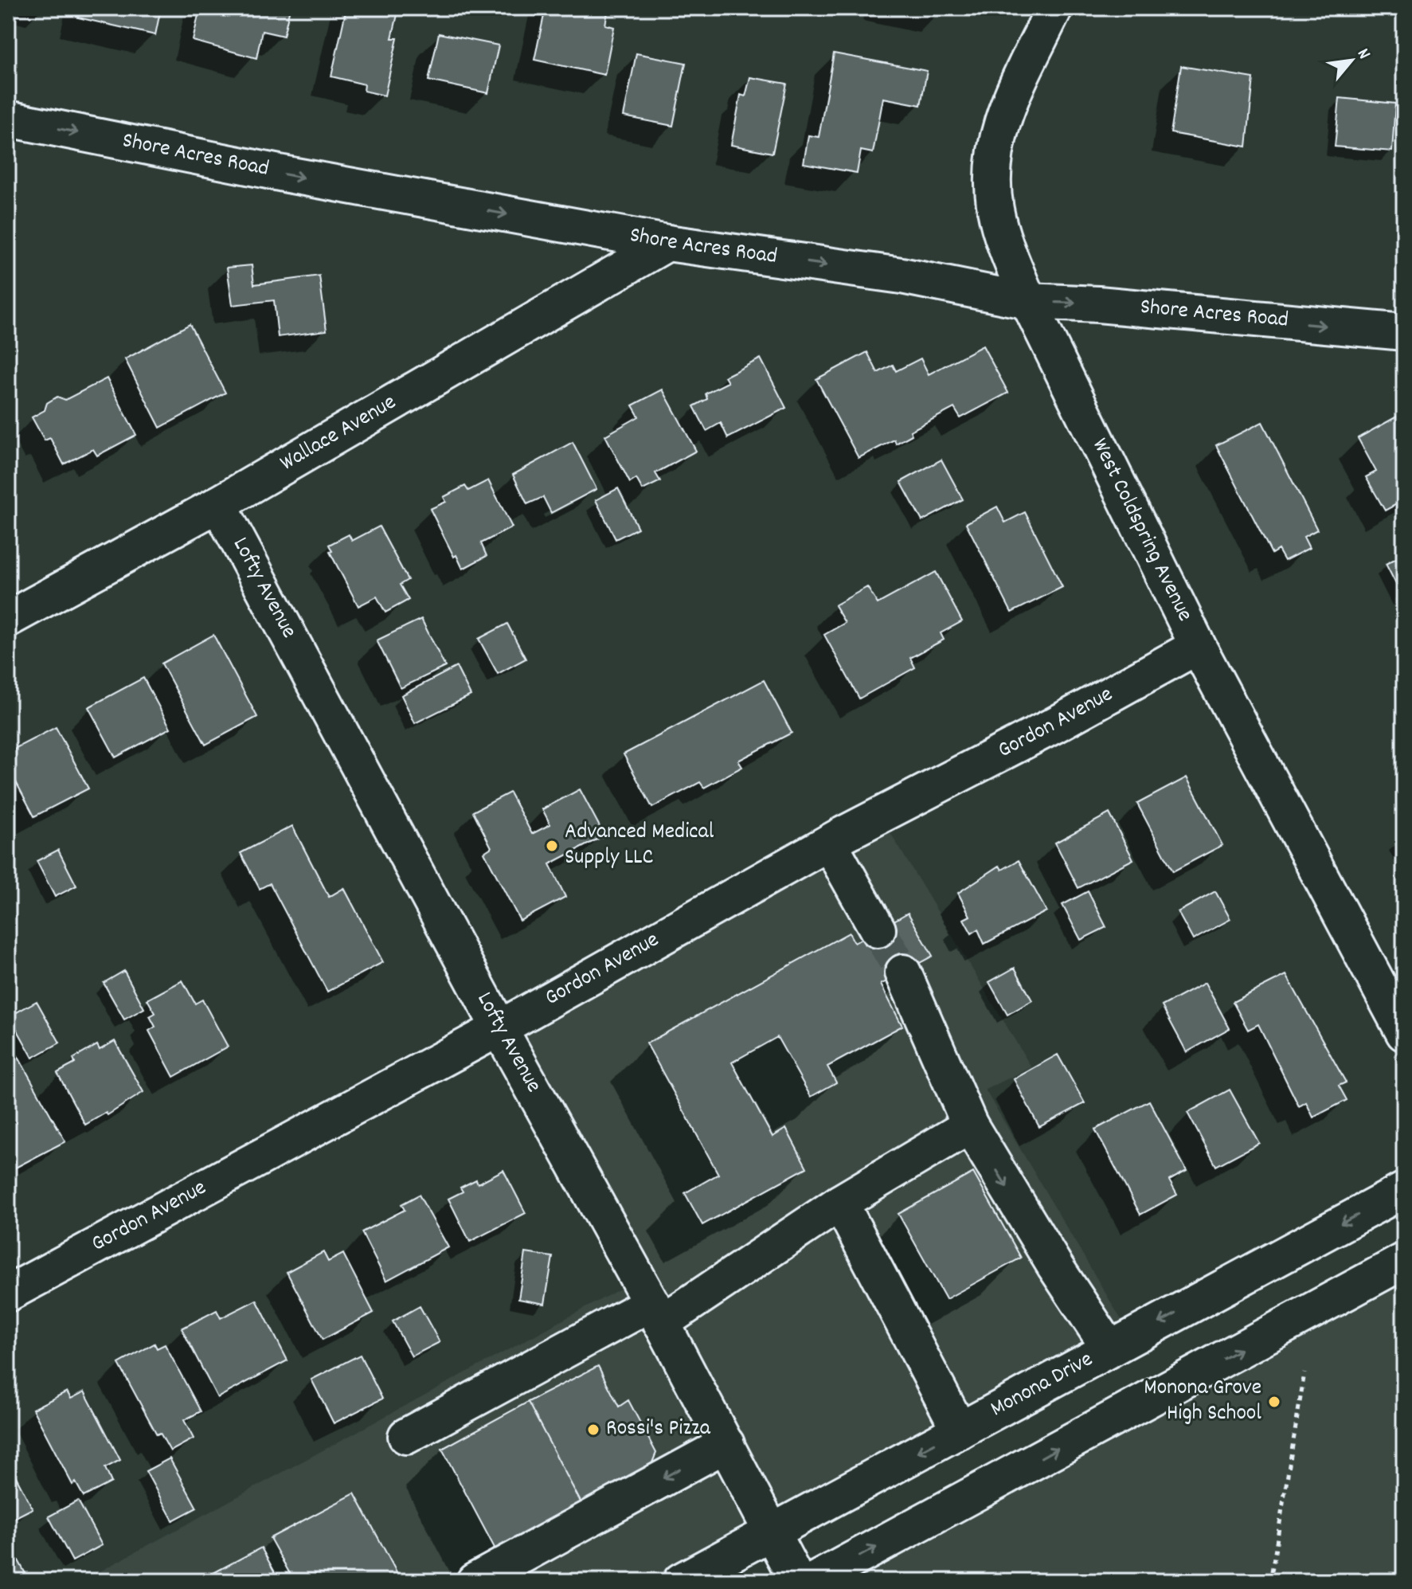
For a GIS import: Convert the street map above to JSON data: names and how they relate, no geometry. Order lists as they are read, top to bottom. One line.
{"streets":{"street":["Shore Acres Road","Wallace Avenue","West Coldspring Avenue","Lofty Avenue","Gordon Avenue","Monona Drive"]},"crossings":[["Shore Acres Road","Wallace Avenue"],["Shore Acres Road","West Coldspring Avenue"],["Wallace Avenue","Lofty Avenue"],["West Coldspring Avenue","Gordon Avenue"],["Lofty Avenue","Gordon Avenue"],["Lofty Avenue","Monona Drive"]],"one_way":["Shore Acres Road"],"places":["Advanced Medical Supply LLC","Monona Grove High School","Rossi's Pizza"],"north":"top right"}
